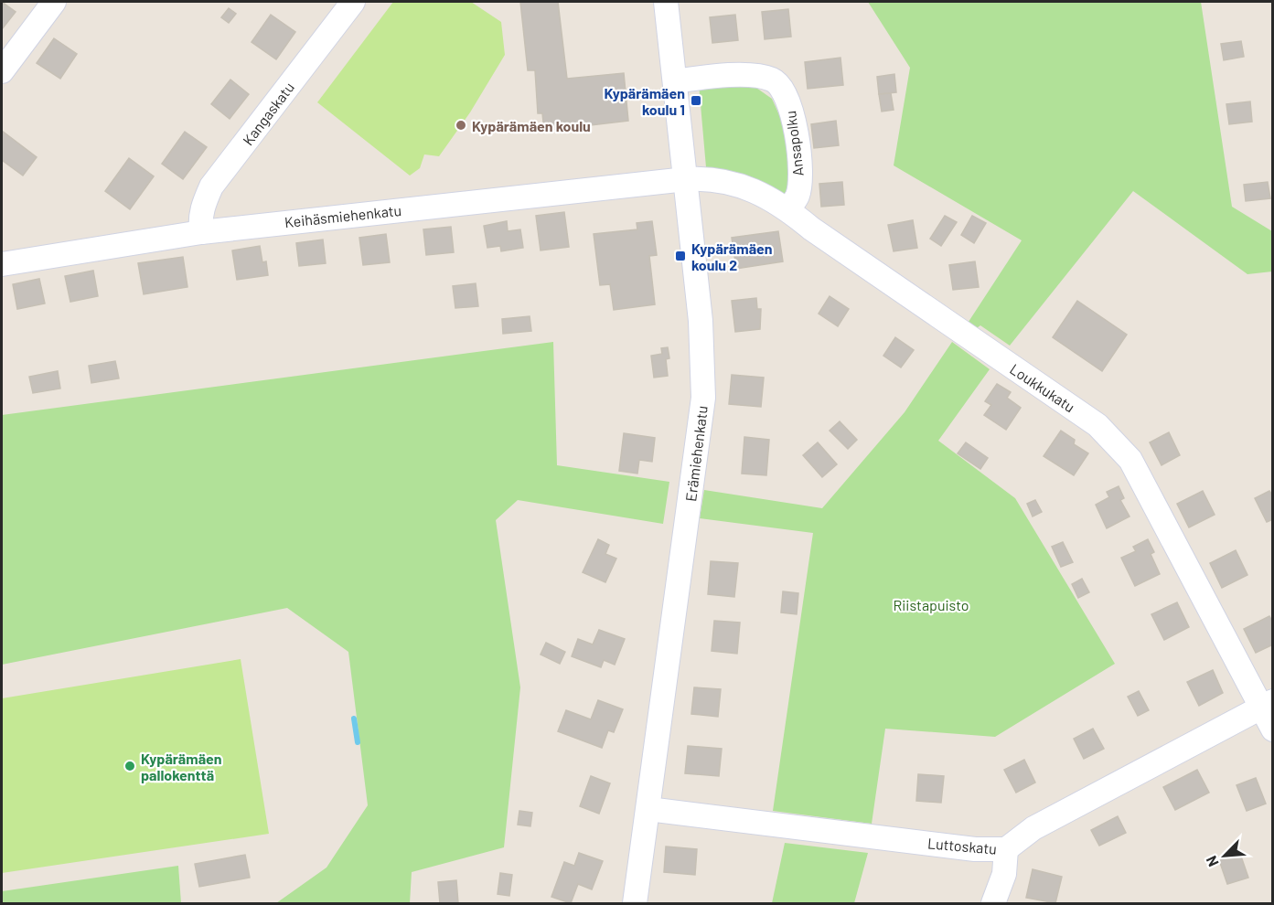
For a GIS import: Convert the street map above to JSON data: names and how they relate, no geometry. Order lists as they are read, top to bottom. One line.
{"streets":{"street":["Kangaskatu","Ansapolku","Keihäsmiehenkatu","Loukkukatu","Erämiehenkatu","Luttoskatu"]},"crossings":[["Kangaskatu","Keihäsmiehenkatu"],["Ansapolku","Loukkukatu"],["Ansapolku","Erämiehenkatu"],["Keihäsmiehenkatu","Loukkukatu"],["Keihäsmiehenkatu","Erämiehenkatu"],["Loukkukatu","Erämiehenkatu"],["Loukkukatu","Luttoskatu"],["Erämiehenkatu","Luttoskatu"]],"parks":["Riistapuisto"],"places":{"transit":["Kypärämäen koulu 1","Kypärämäen koulu 2"],"other":["Kypärämäen koulu","Kypärämäen pallokenttä"]},"north":"bottom left"}
